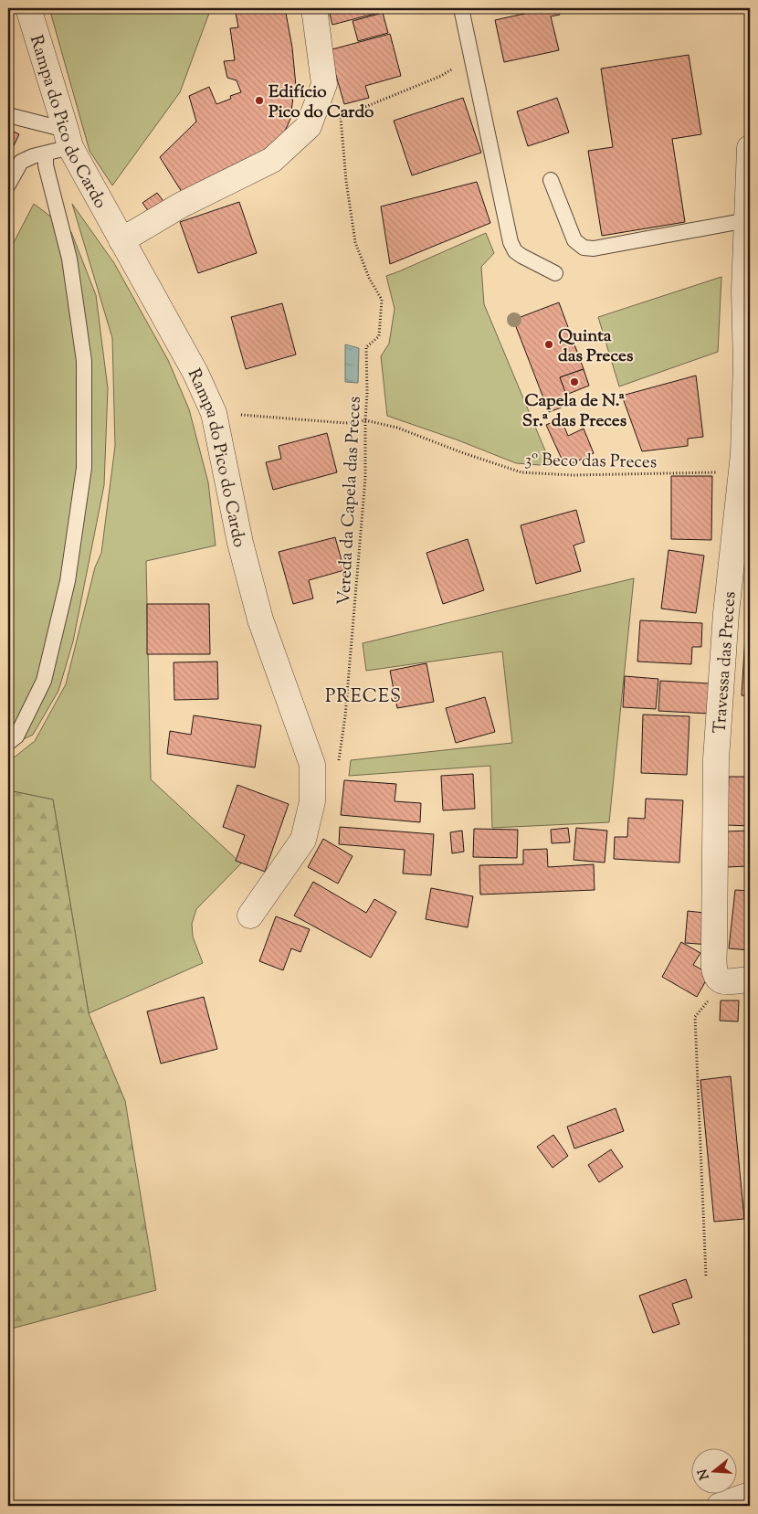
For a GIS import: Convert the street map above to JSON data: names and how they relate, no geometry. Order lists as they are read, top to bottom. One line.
{"streets":{"street":["Rampa do Pico do Cardo","Travessa das Preces"],"path":["3º Beco das Preces","Vereda da Capela das Preces"]},"crossings":[["Rampa do Pico do Cardo","3º Beco das Preces"],["3º Beco das Preces","Vereda da Capela das Preces"],["3º Beco das Preces","Travessa das Preces"]],"districts":["PRECES"],"places":["Edifício Pico do Cardo","Quinta das Preces","Capela de N.ª Sr.ª das Preces"],"north":"left"}
